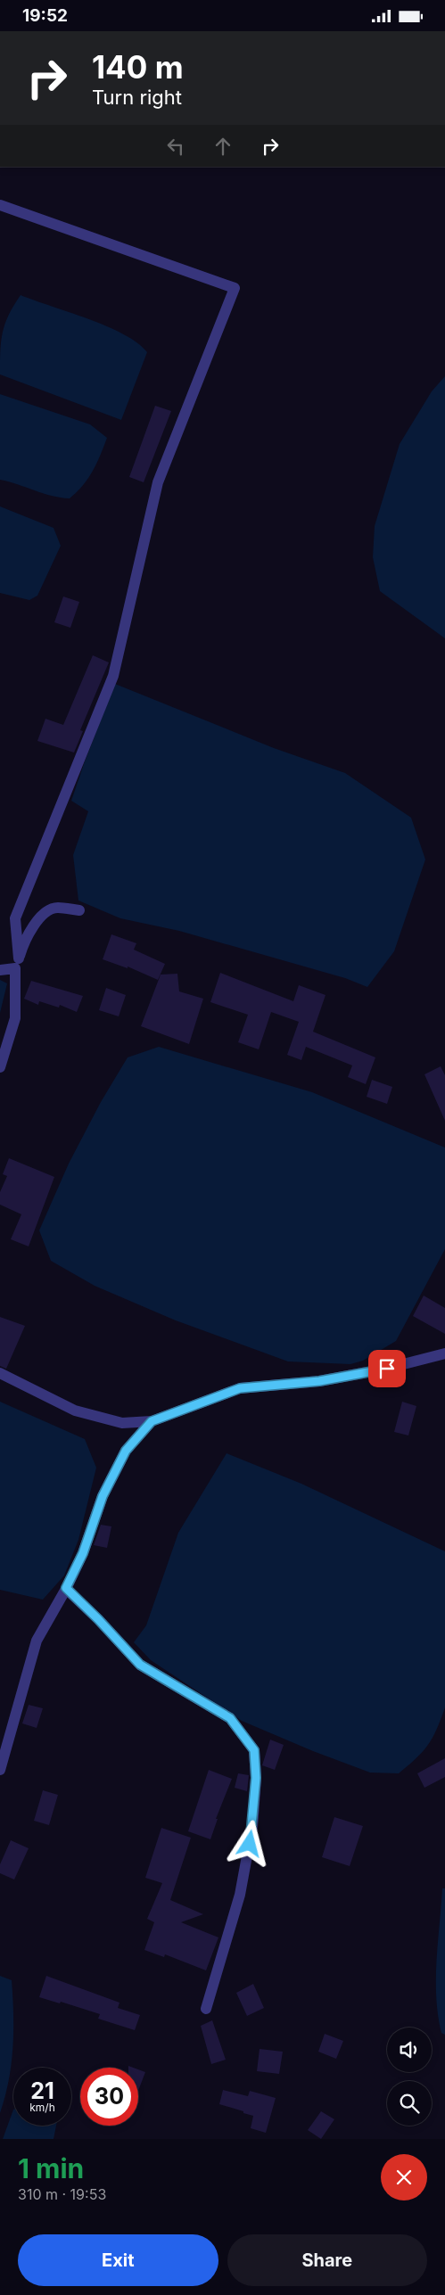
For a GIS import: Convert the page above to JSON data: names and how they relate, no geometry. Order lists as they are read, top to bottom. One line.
{"page":{"status":"19:52","turn":["140 m","Turn right"],"speed":"21 km/h","limit":"30","heading":["1 min","310 m · 19:53"],"buttons":["Exit","Share"]}}
